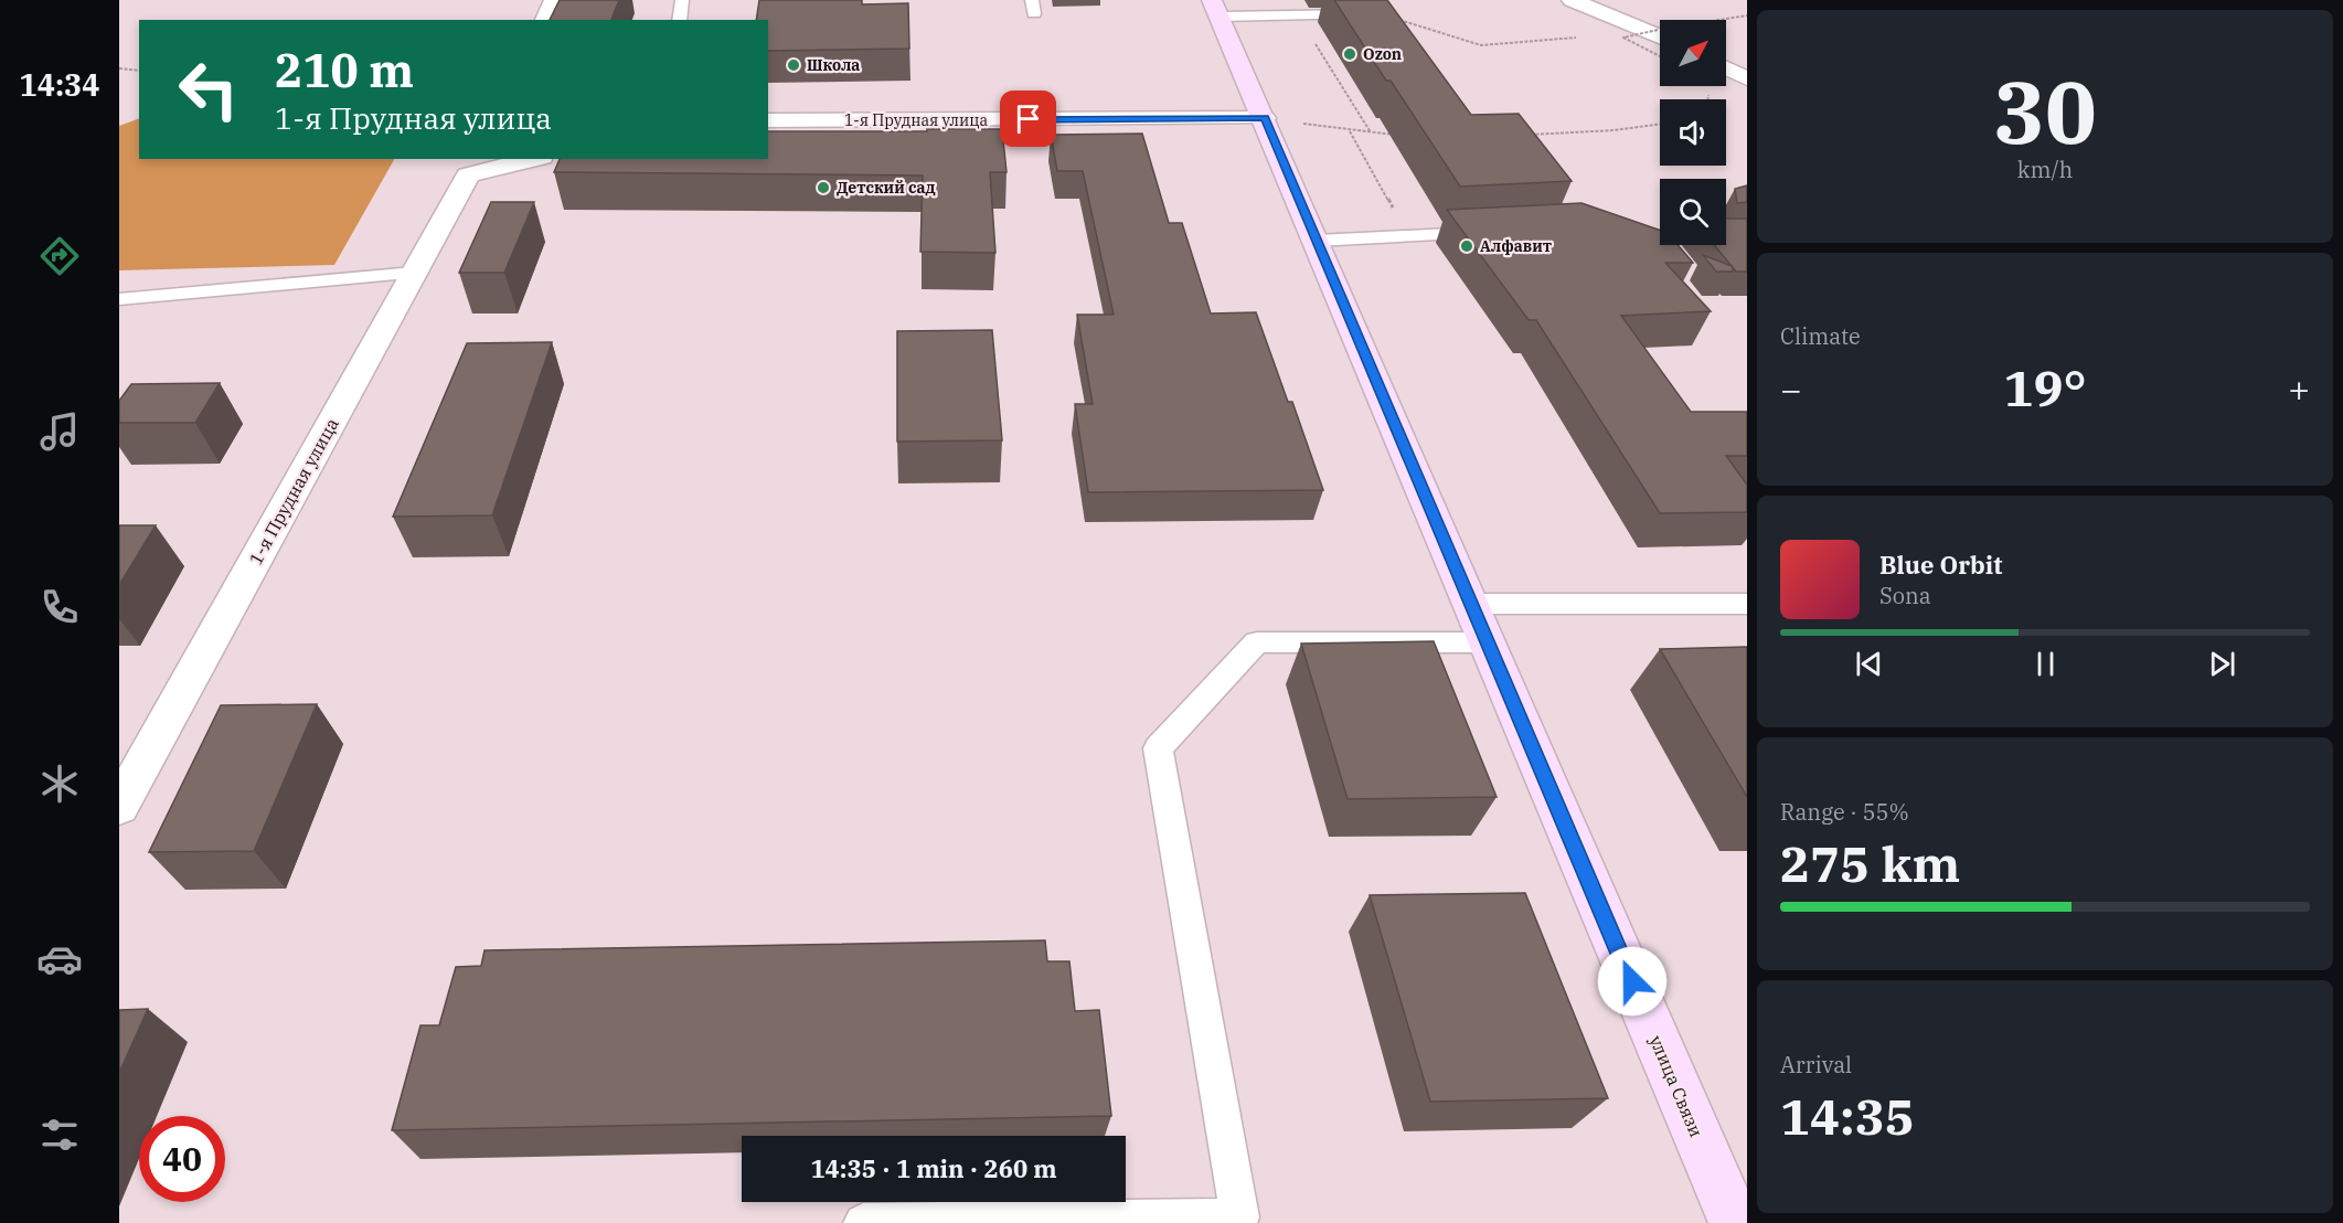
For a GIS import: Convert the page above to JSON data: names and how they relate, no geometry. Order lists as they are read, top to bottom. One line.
{"streets":{"street":["1-я Прудная улица","улица Связи"]},"crossings":[["1-я Прудная улица","улица Связи"]],"places":["Ozon","Школа","Детский сад","Алфавит"],"north":"top right","page":{"tabs":"14:34","tile":[["30","km/h"],"Climate",["Range · 55%","275 km"],["Arrival","14:35"]],"turn":["210 m","1-я Прудная улица"],"heat":["−","19°","+"],"song":["Blue Orbit","Sona"],"limit":"40","trip":"14:35 · 1 min · 260 m"}}
